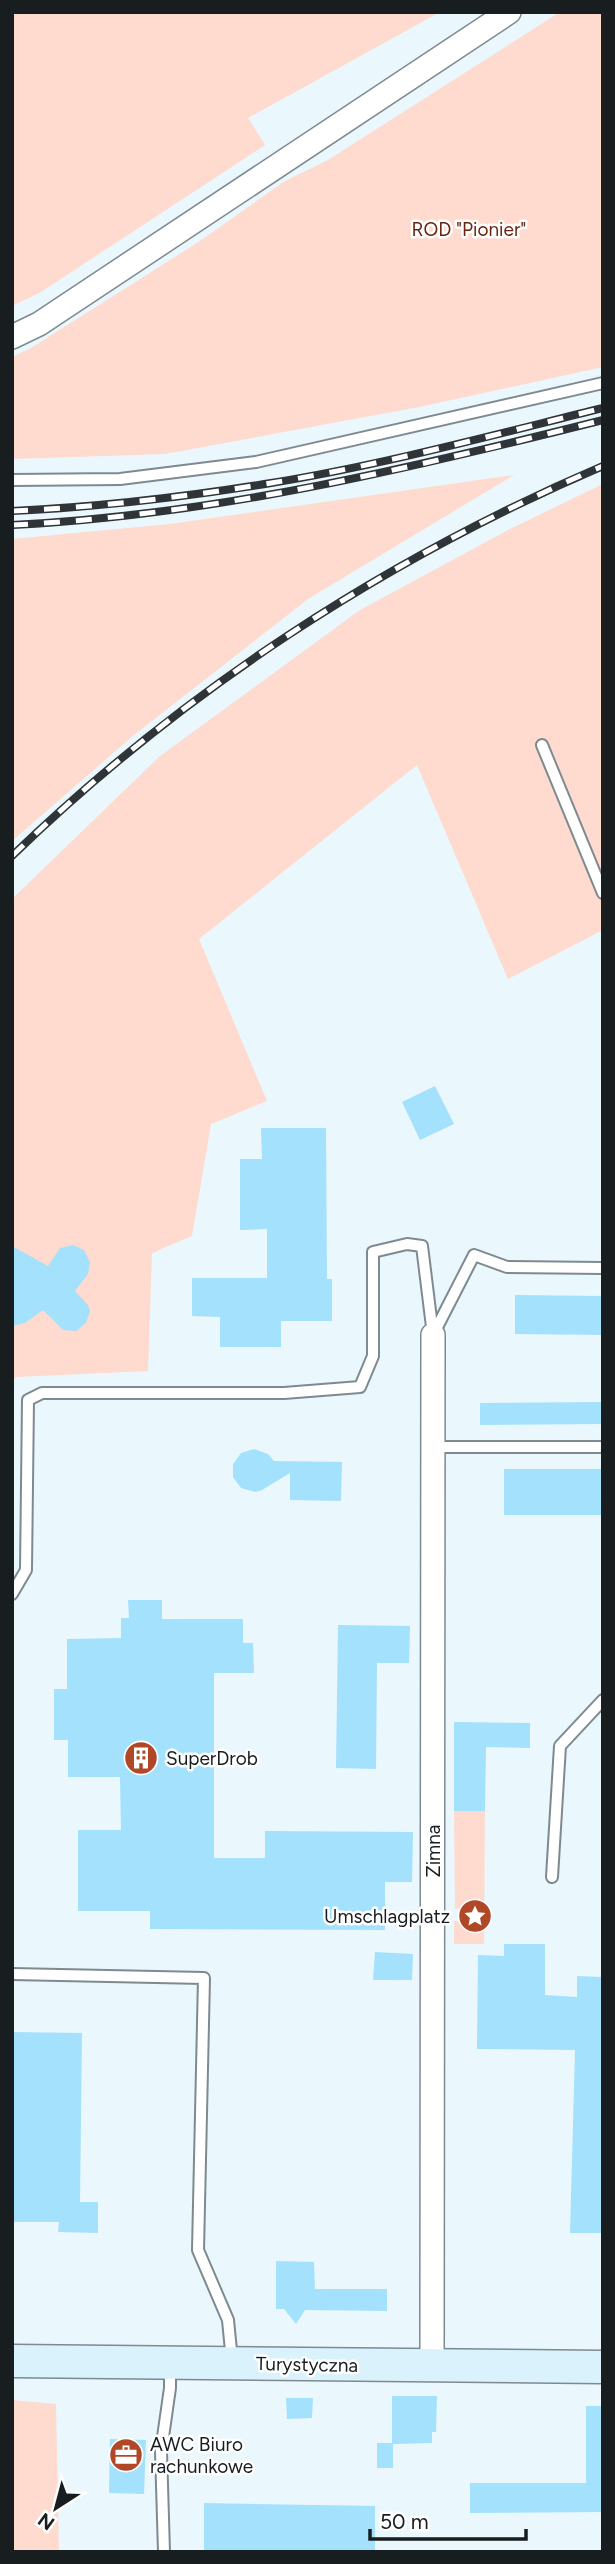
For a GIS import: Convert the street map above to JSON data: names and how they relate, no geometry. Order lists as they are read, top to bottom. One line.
{"streets":{"main road":["Turystyczna"],"street":["Zimna"]},"crossings":[["Zimna","Turystyczna"]],"parks":["ROD \"Pionier\""],"places":{"building":["SuperDrob"],"place":["Umschlagplatz"],"office":["AWC Biuro rachunkowe"]},"scale_bar":"50 m","north":"bottom left"}
